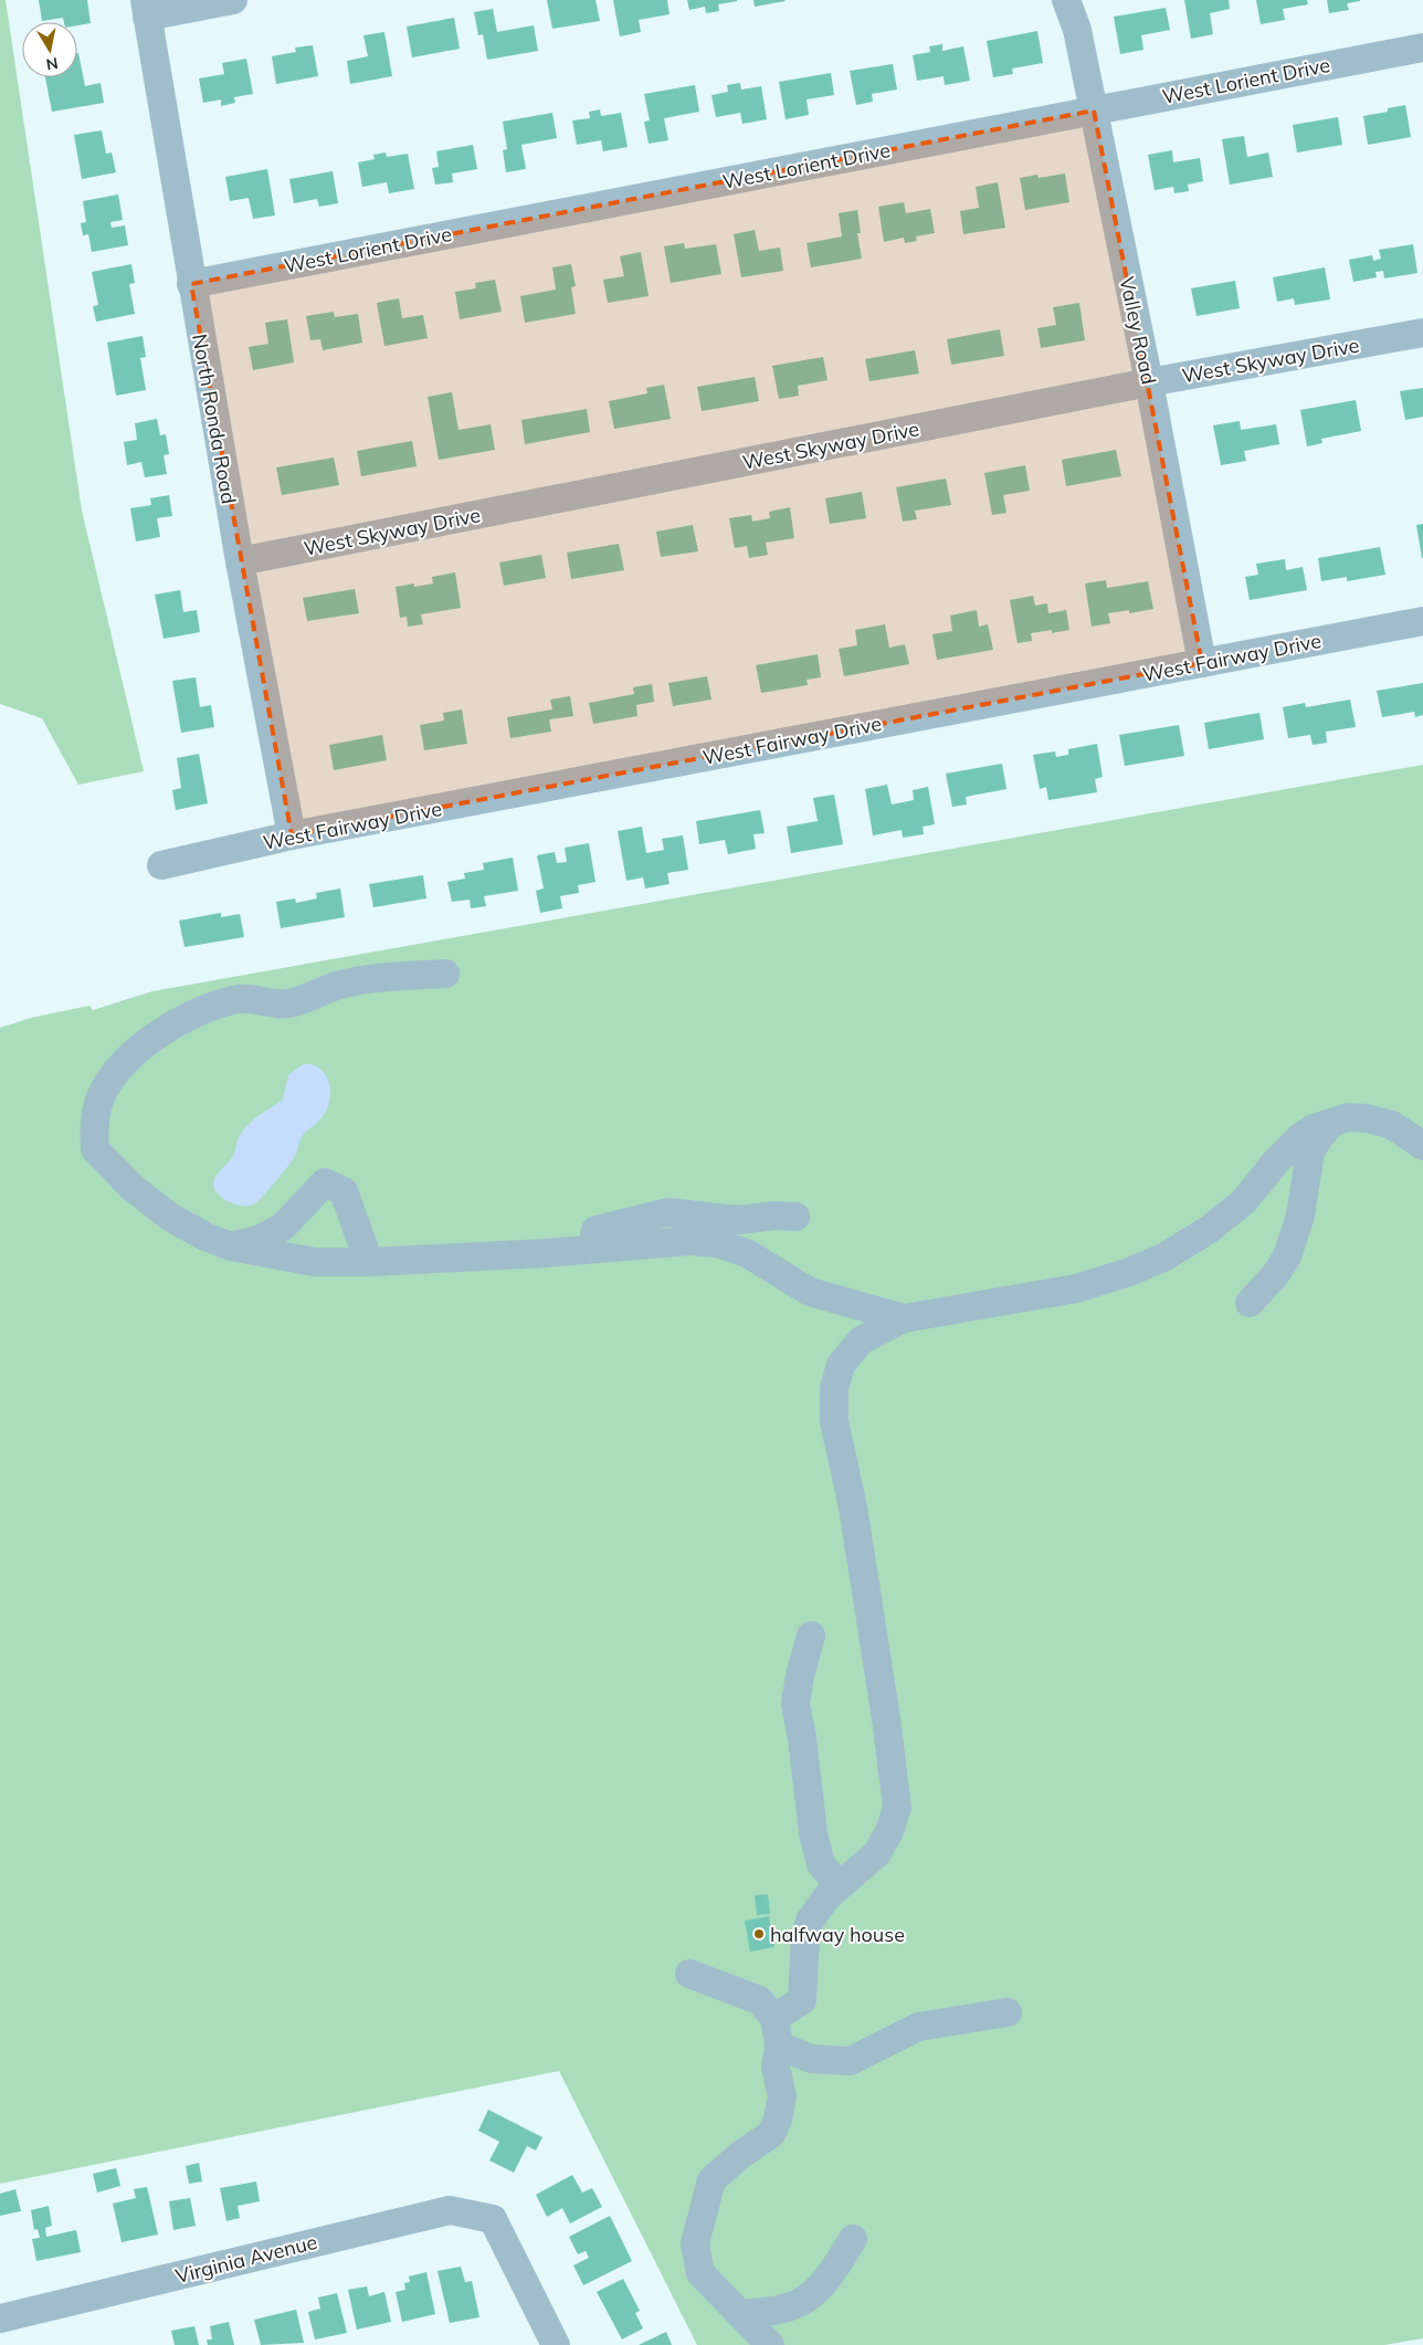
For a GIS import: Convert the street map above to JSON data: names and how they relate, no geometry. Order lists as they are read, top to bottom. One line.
{"streets":{"street":["West Lorient Drive","Valley Road","West Skyway Drive","North Ronda Road","West Fairway Drive","Virginia Avenue"]},"crossings":[["West Lorient Drive","Valley Road"],["West Lorient Drive","North Ronda Road"],["Valley Road","West Skyway Drive"],["Valley Road","West Fairway Drive"],["West Skyway Drive","North Ronda Road"],["North Ronda Road","West Fairway Drive"]],"places":["halfway house"],"north":"bottom"}
